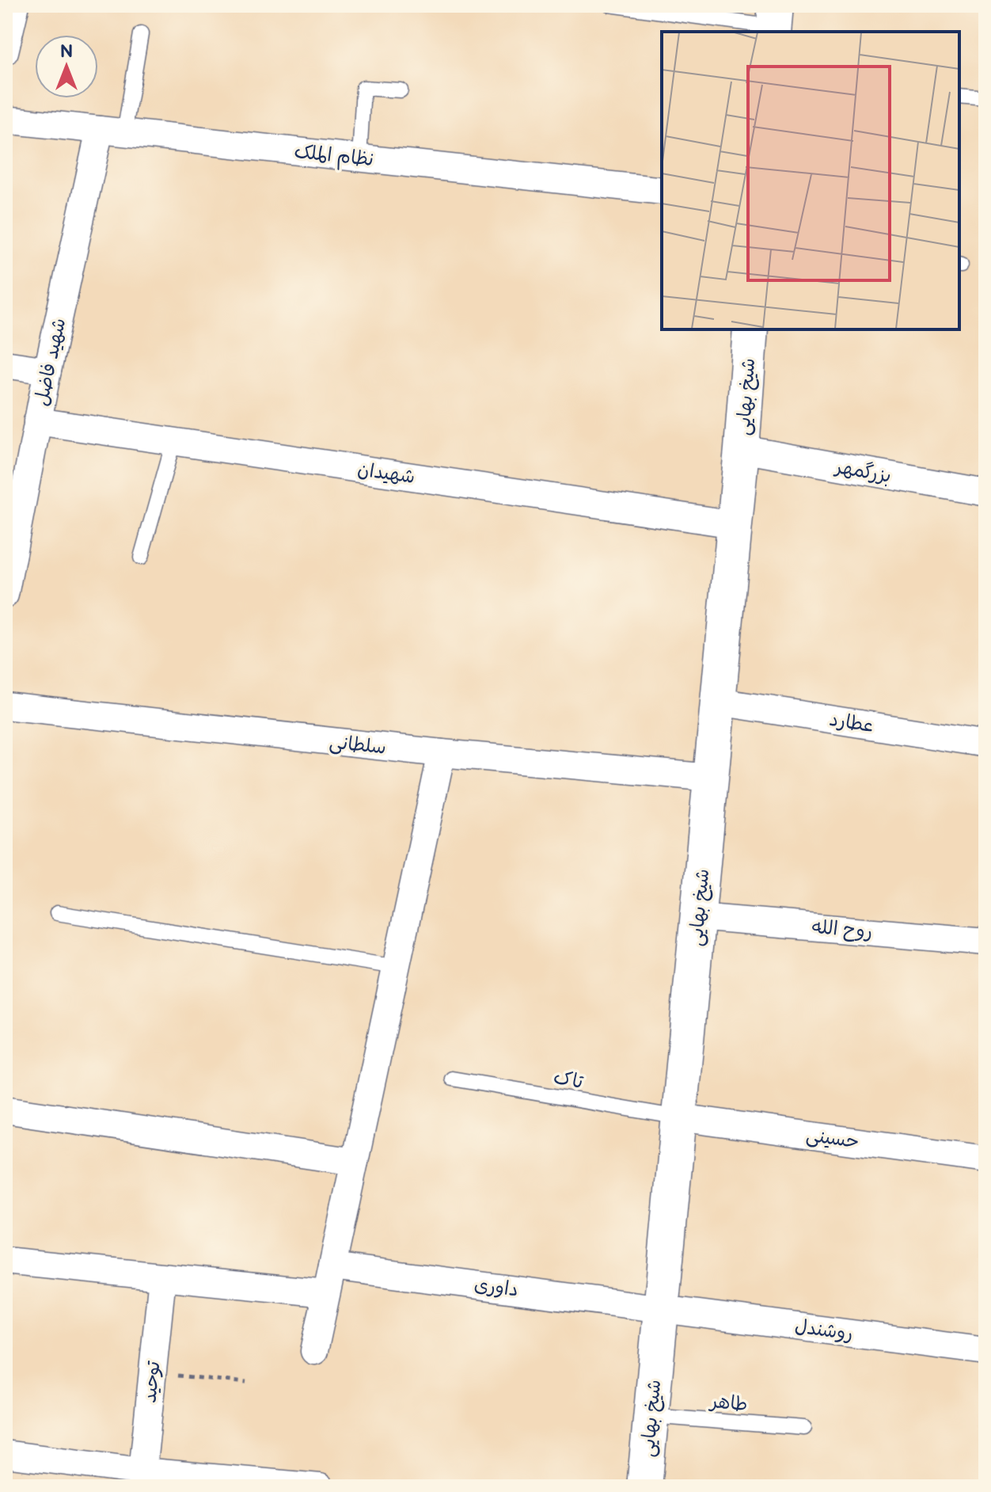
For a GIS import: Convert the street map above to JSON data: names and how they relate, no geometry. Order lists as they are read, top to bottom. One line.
{"streets":{"main road":["شیخ بهایی"],"street":["نظام الملک","شهید فاضل","بزرگمهر","شهیدان","عطارد","سلطانی","روح الله","حسینی","داوری","روشندل","توحید"],"lane":["تاک","طاهر"]},"crossings":[["نظام الملک","شهید فاضل"],["شهید فاضل","شهیدان"],["شیخ بهایی","بزرگمهر"],["شیخ بهایی","شهیدان"],["شیخ بهایی","عطارد"],["شیخ بهایی","سلطانی"],["شیخ بهایی","روح الله"],["شیخ بهایی","تاک"],["شیخ بهایی","حسینی"],["شیخ بهایی","داوری"],["شیخ بهایی","روشندل"],["شیخ بهایی","طاهر"],["تاک","حسینی"],["داوری","روشندل"]],"north":"top"}
